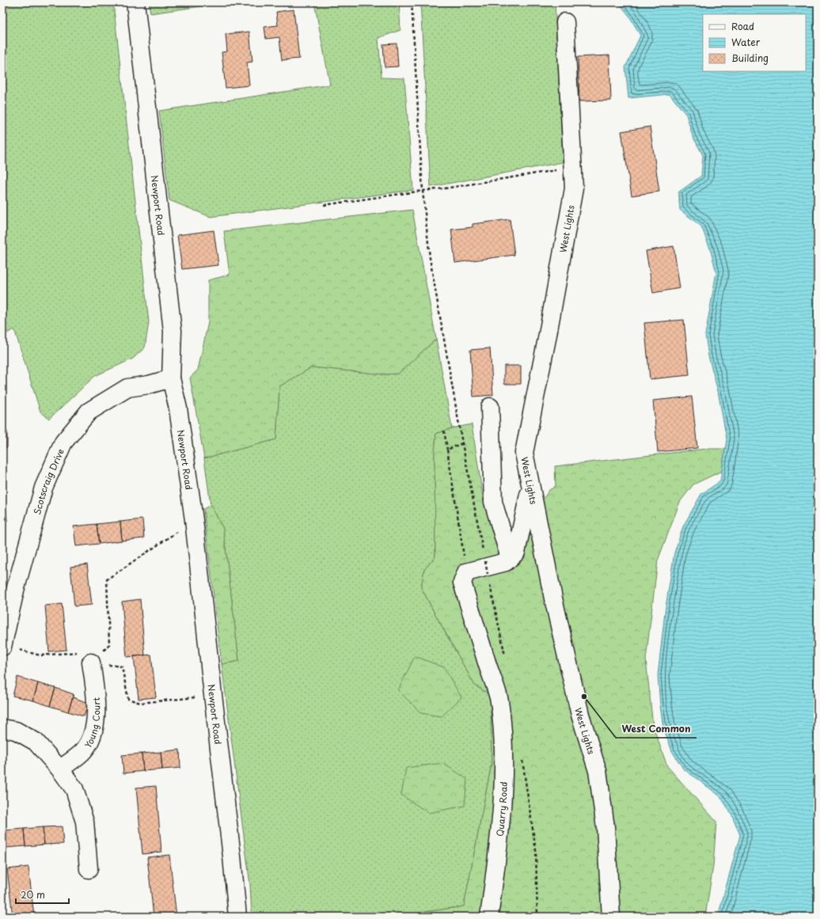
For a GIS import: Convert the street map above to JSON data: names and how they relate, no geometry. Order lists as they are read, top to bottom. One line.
{"streets":{"street":["Newport Road","West Lights","Scotscraig Drive","Young Court","Quarry Road"]},"crossings":[["Newport Road","Scotscraig Drive"]],"places":["West Common"],"legend":["Road","Water","Building"],"scale_bar":"20 m"}
